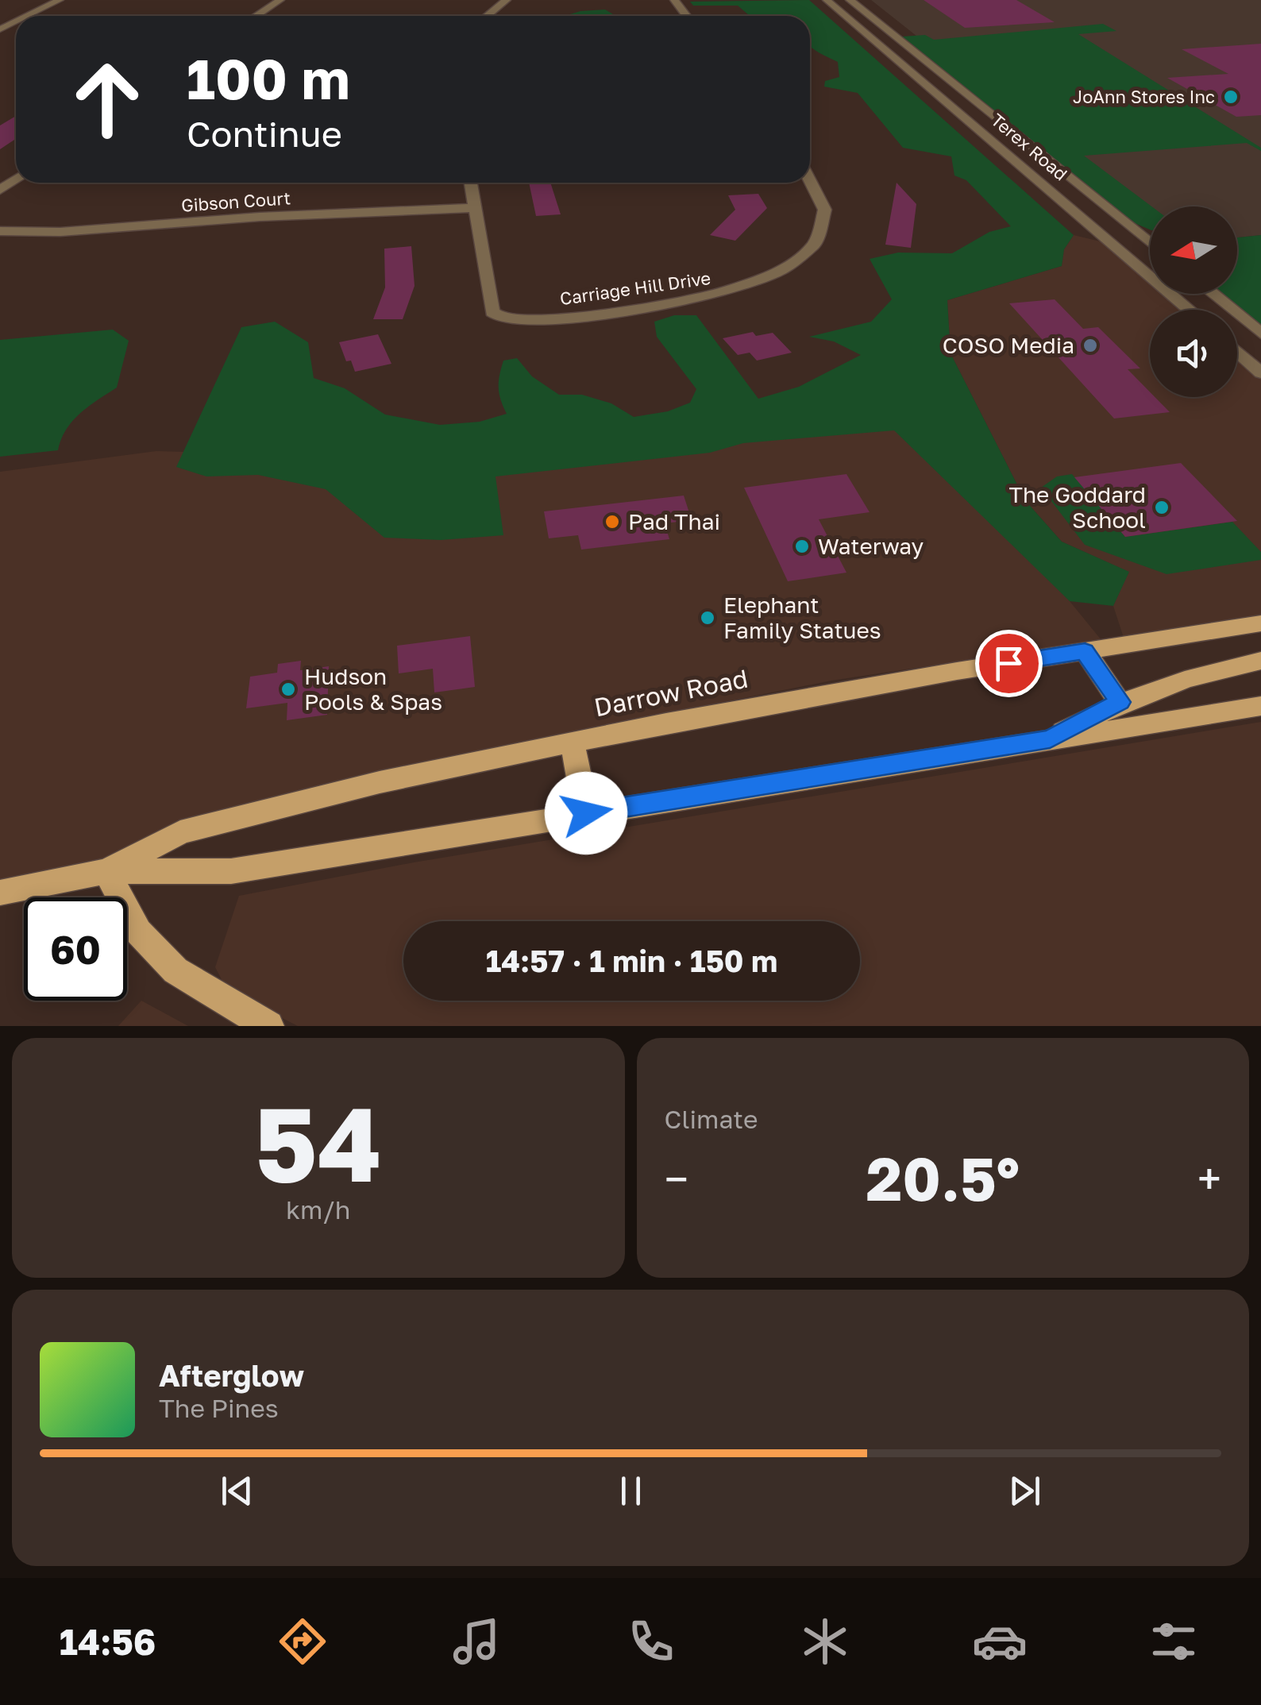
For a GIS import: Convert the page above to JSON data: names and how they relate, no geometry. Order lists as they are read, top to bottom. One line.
{"streets":{"main road":["Darrow Road"],"street":["Terex Road","Gibson Court","Carriage Hill Drive"]},"crossings":[["Gibson Court","Carriage Hill Drive"]],"places":["JoAnn Stores Inc","COSO Media","The Goddard School","Pad Thai","Waterway","Elephant Family Statues","Hudson Pools & Spas"],"north":"left","page":{"turn":["100 m","Continue"],"limit":"60","trip":"14:57 · 1 min · 150 m","tile":[["54","km/h"],"Climate"],"heat":["−","20.5°","+"],"song":["Afterglow","The Pines"],"tabs":"14:56"}}
